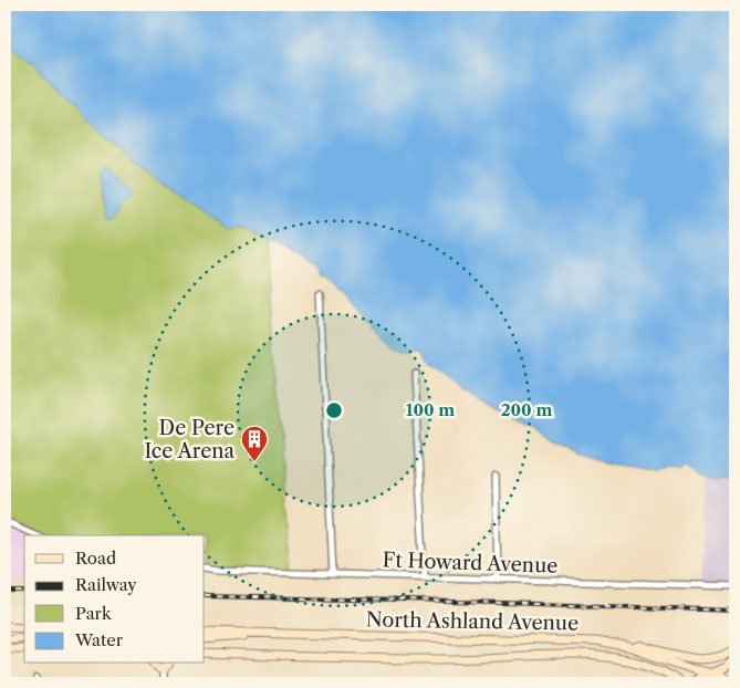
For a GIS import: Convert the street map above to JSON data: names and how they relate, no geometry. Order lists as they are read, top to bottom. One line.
{"streets":{"main road":["North Ashland Avenue"],"street":["Ft Howard Avenue"]},"places":{"building":["De Pere Ice Arena"]},"legend":["Road","Railway","Park","Water"],"rings":["100 m","200 m"]}
